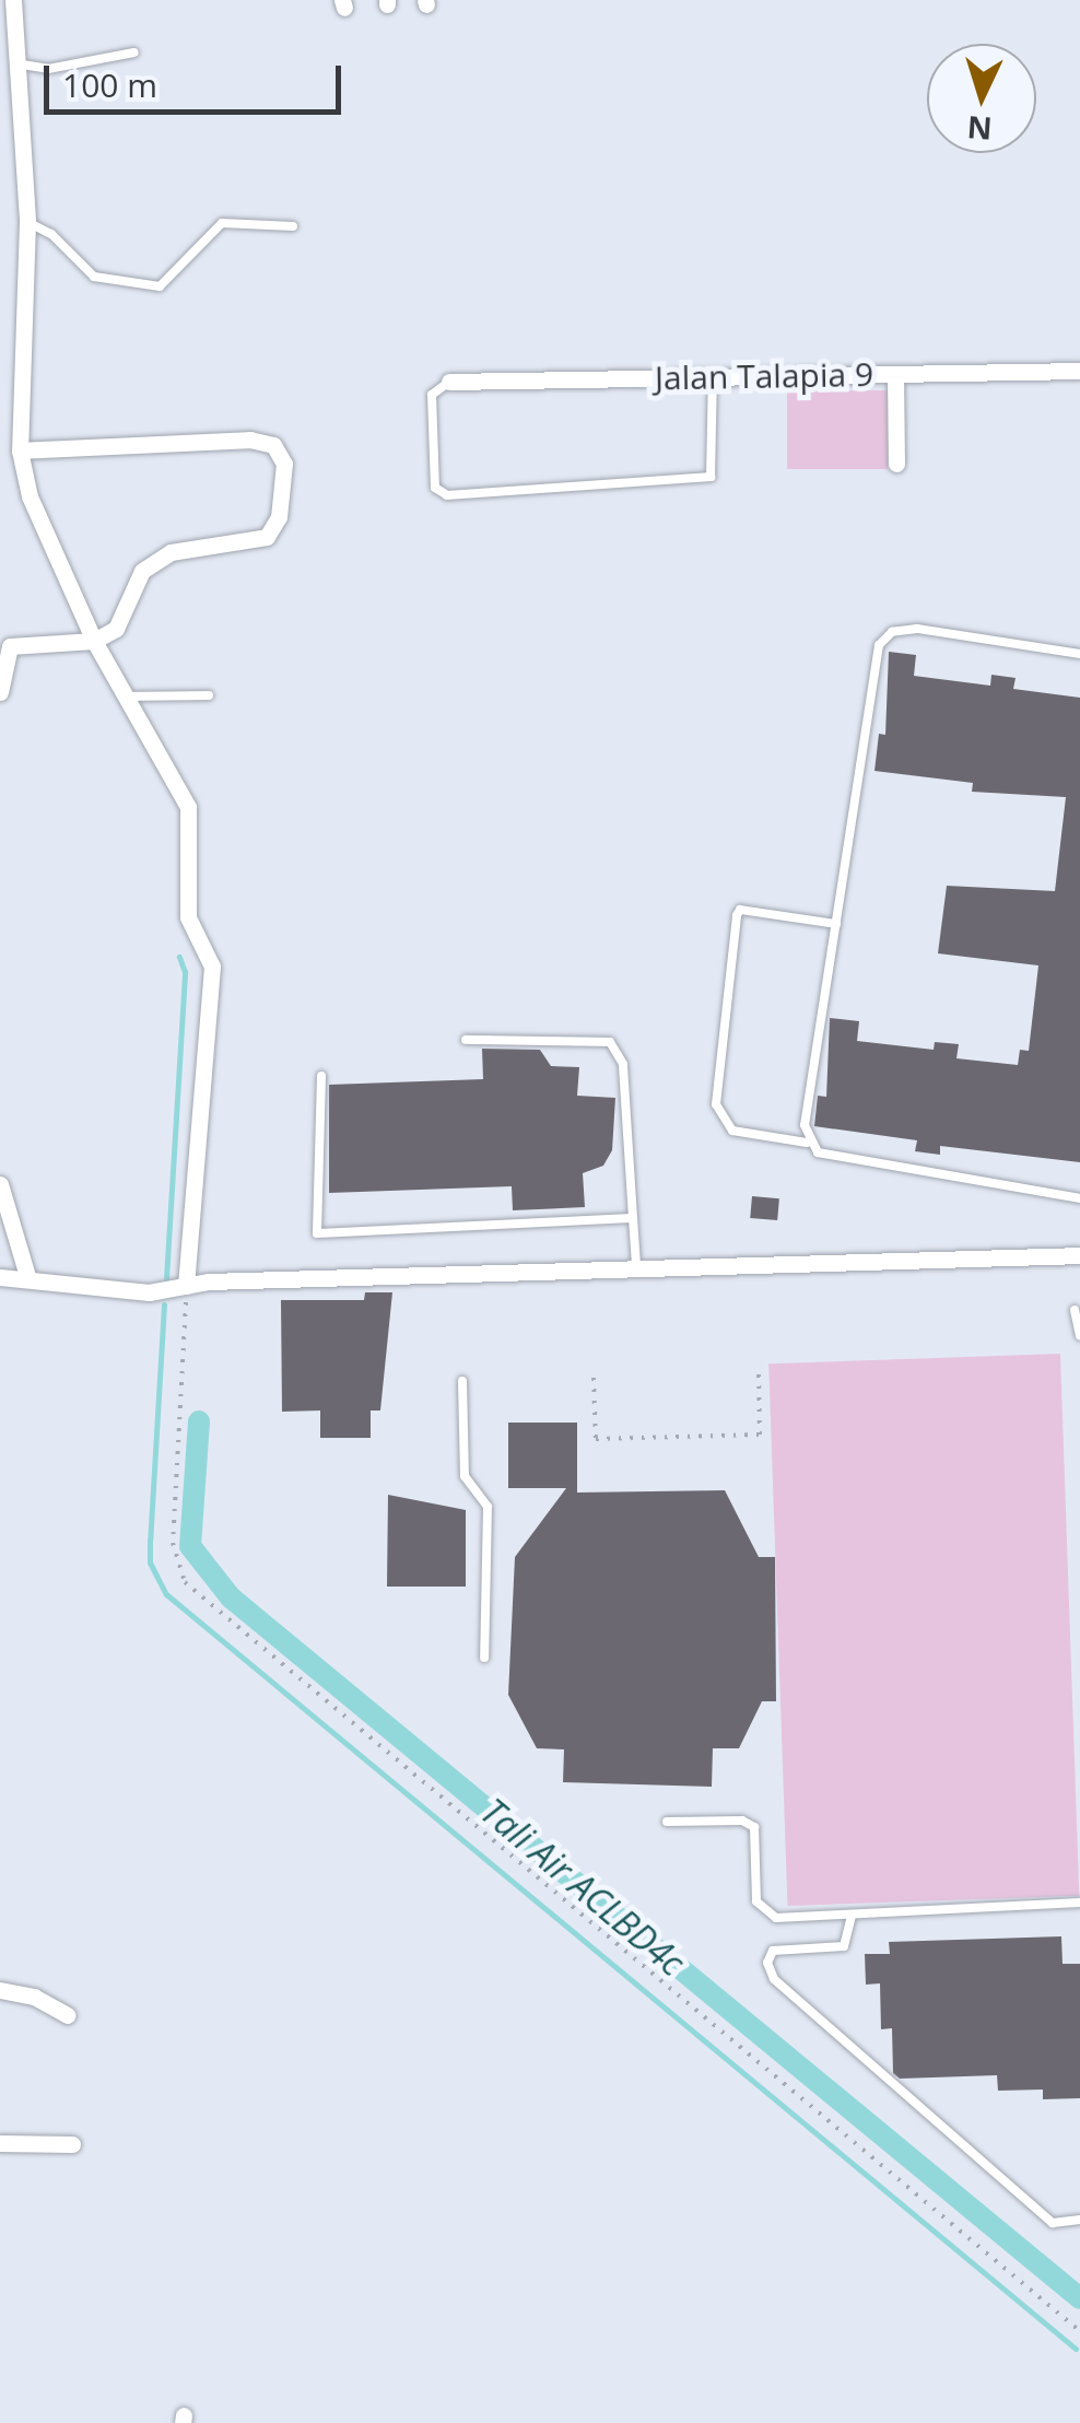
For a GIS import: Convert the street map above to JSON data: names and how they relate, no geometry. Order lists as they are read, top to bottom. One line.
{"streets":{"street":["Jalan Talapia 9"]},"water":["Tali Air ACLBD4c"],"scale_bar":"100 m","north":"bottom"}
